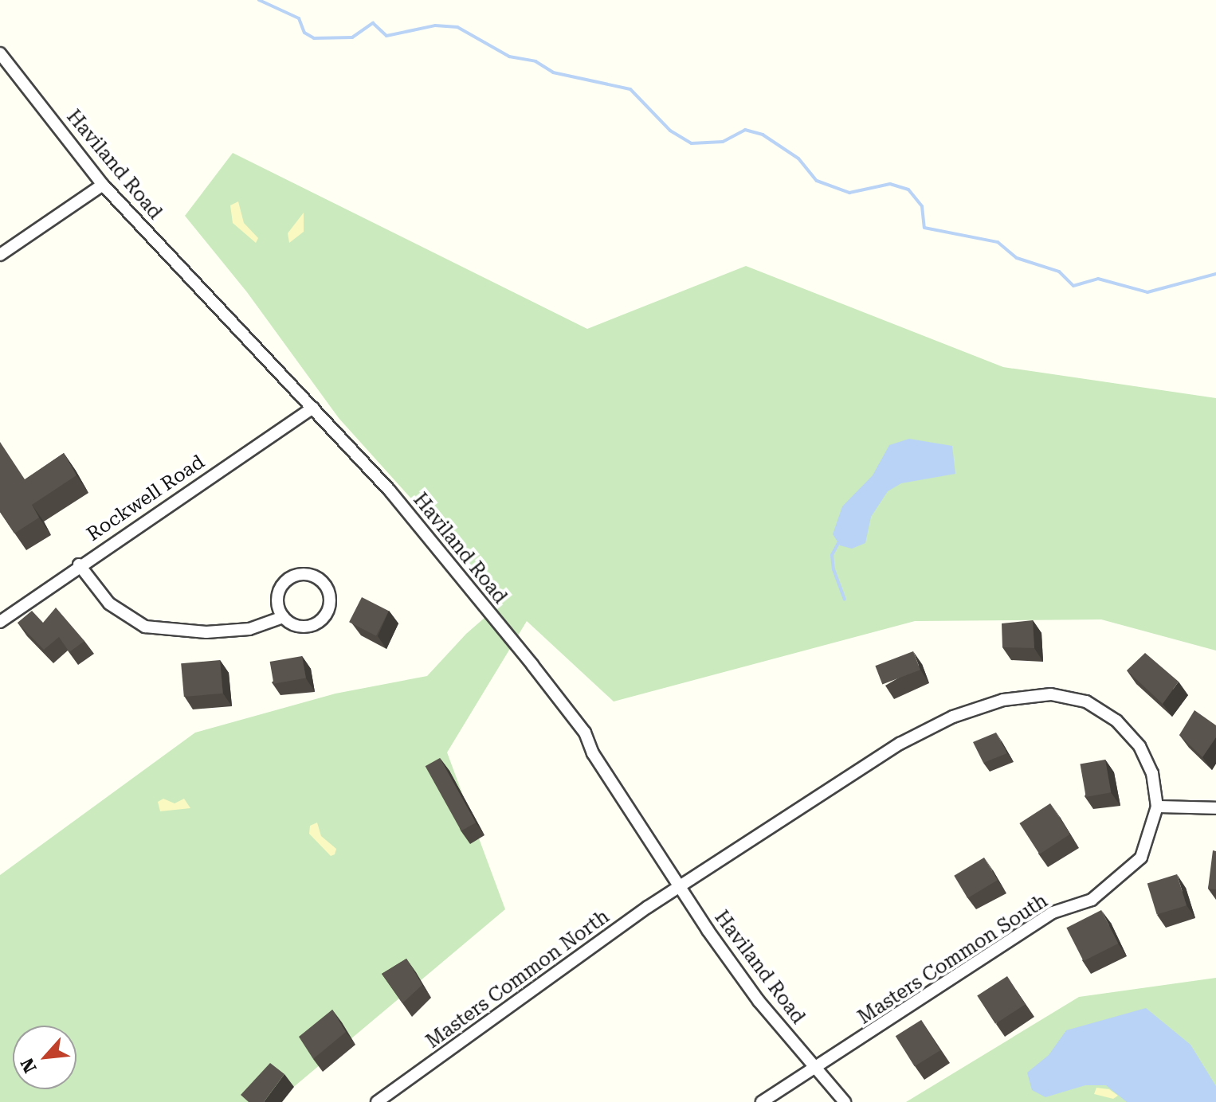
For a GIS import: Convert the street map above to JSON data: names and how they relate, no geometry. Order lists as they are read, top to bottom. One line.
{"streets":{"street":["Haviland Road","Rockwell Road","Masters Common South","Masters Common North"]},"crossings":[["Haviland Road","Rockwell Road"],["Haviland Road","Masters Common South"],["Haviland Road","Masters Common North"],["Masters Common South","Masters Common North"]],"north":"bottom left"}
